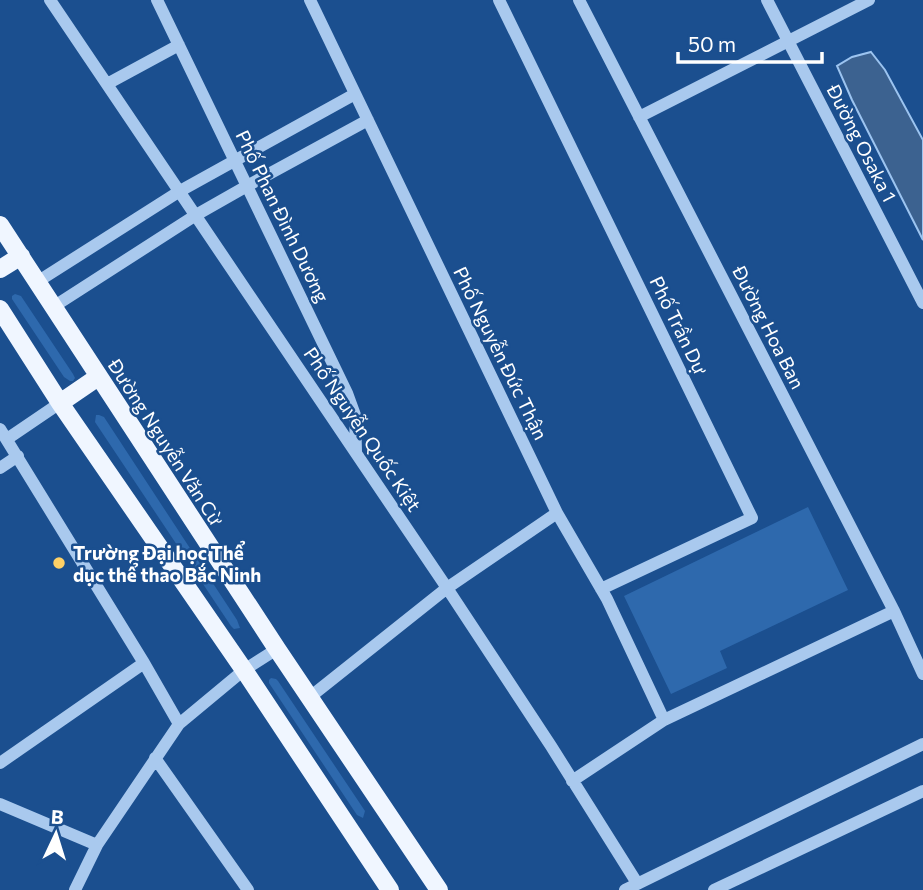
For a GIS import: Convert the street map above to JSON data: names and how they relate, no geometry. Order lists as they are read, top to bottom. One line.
{"streets":{"main road":["Đường Nguyễn Văn Cừ"],"street":["Đường Osaka 1","Phố Phan Đình Dương","Phố Trần Dự","Đường Hoa Ban","Phố Nguyễn Đức Thận","Phố Nguyễn Quốc Kiệt"]},"crossings":[["Phố Phan Đình Dương","Phố Nguyễn Quốc Kiệt"],["Phố Trần Dự","Phố Nguyễn Đức Thận"]],"places":["Trường Đại học Thể dục thể thao Bắc Ninh"],"scale_bar":"50 m","north":"top"}
